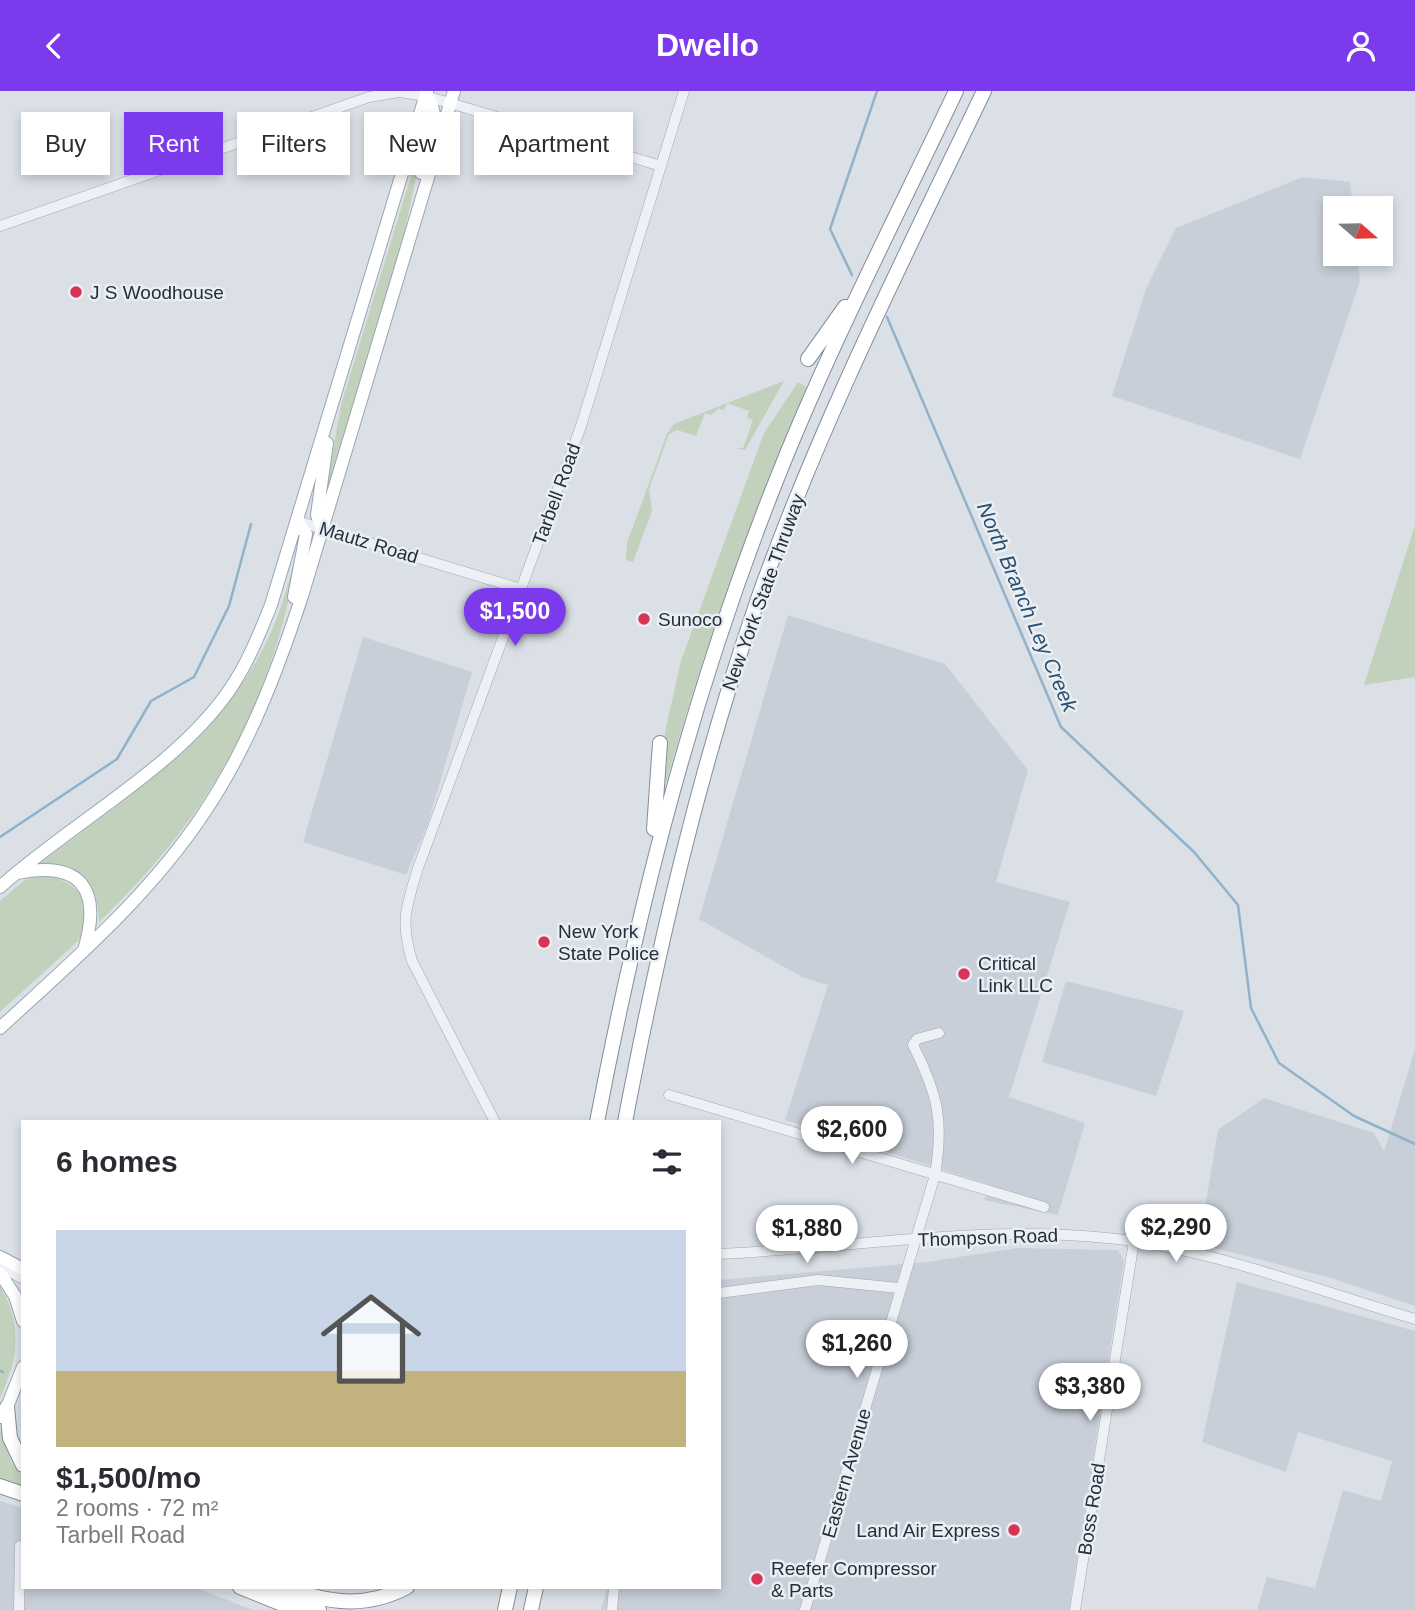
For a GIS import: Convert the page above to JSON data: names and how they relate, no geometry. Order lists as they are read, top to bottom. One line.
{"streets":{"highway":["New York State Thruway"],"street":["Tarbell Road","Mautz Road","Thompson Road","Eastern Avenue","Boss Road"]},"crossings":[["Tarbell Road","Mautz Road"],["Thompson Road","Eastern Avenue"],["Thompson Road","Boss Road"]],"water":["North Branch Ley Creek"],"places":["J S Woodhouse","Sunoco","New York State Police","Critical Link LLC","Land Air Express","Reefer Compressor & Parts"],"north":"right","page":{"header":"Dwello","chip":["Buy","Rent","Filters","New","Apartment"],"price":["$1,500","$2,600","$2,290","$1,880","$1,260","$3,380"],"heading":"6 homes","list":[{"name":"$1,500/mo","note":"2 rooms · 72 m² · Tarbell Road"}]}}
